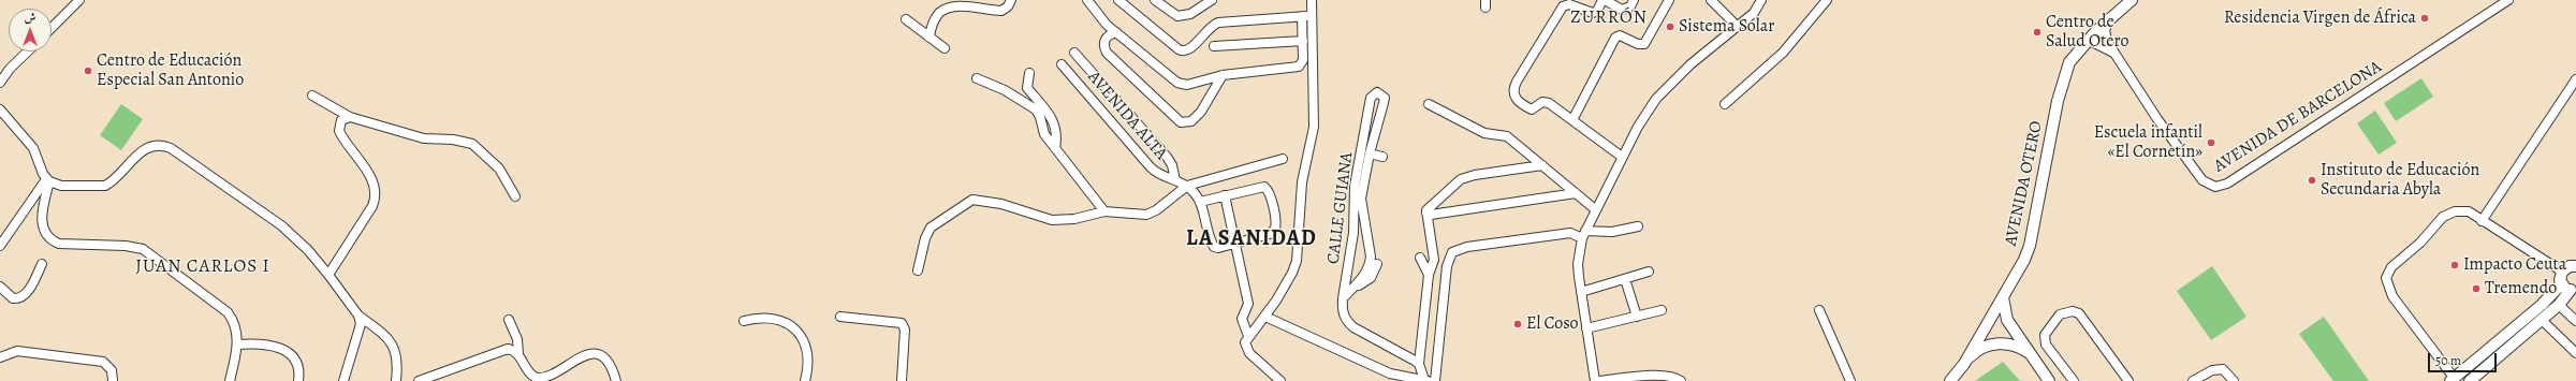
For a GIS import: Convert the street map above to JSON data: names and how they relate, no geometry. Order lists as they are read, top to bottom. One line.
{"streets":{"main road":["AVENIDA OTERO"],"street":["AVENIDA ALTA","AVENIDA DE BARCELONA","CALLE GUIANA"]},"districts":["ZURRÓN","LA SANIDAD","JUAN CARLOS I"],"places":["Residencia Virgen de África","Sistema Solar","Centro de Salud Otero","Centro de Educación Especial San Antonio","Escuela infantil «El Cornetín»","Instituto de Educación Secundaria Abyla","Impacto Ceuta","Tremendo","El Coso"],"scale_bar":"50 m","north":"top"}
